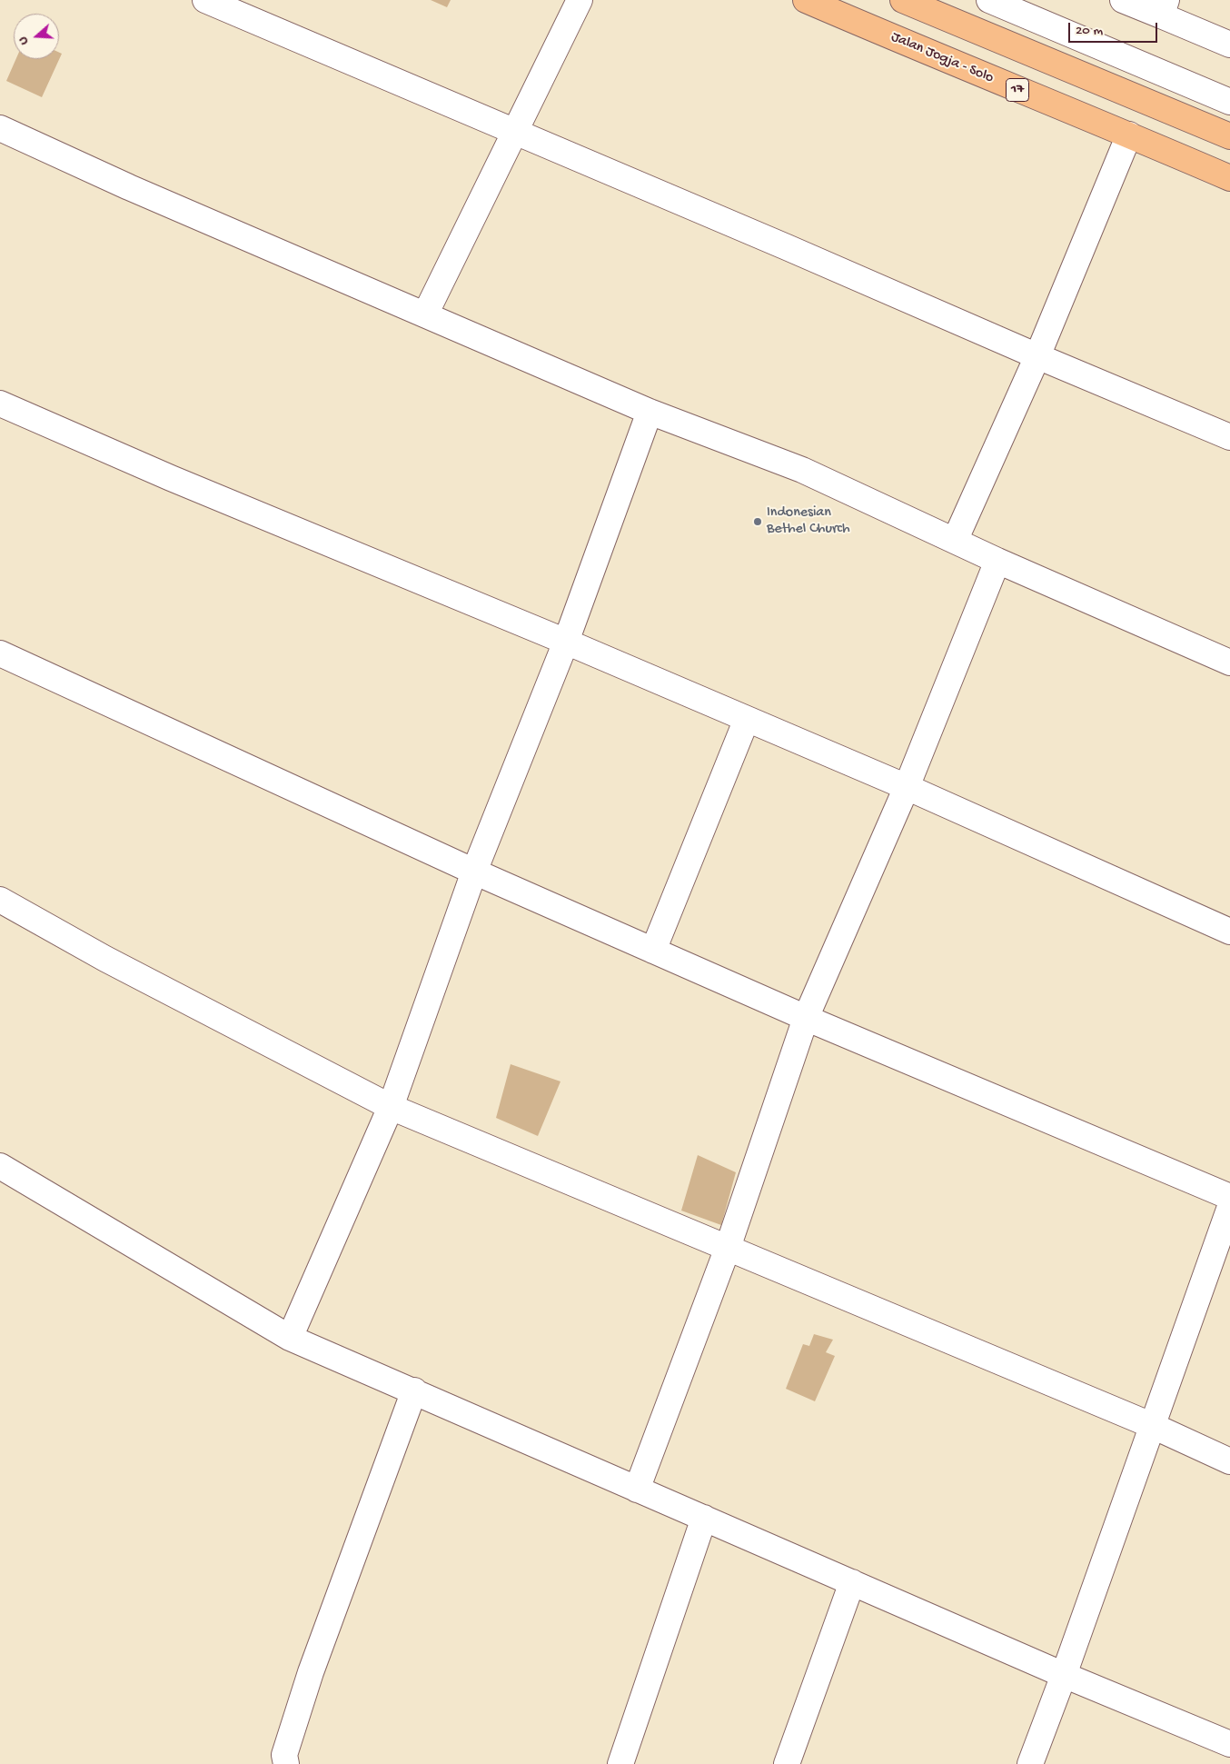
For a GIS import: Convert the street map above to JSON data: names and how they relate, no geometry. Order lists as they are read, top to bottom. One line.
{"streets":{"highway":["Jalan Jogja - Solo","17"]},"places":["Indonesian Bethel Church"],"scale_bar":"20 m","north":"left"}
